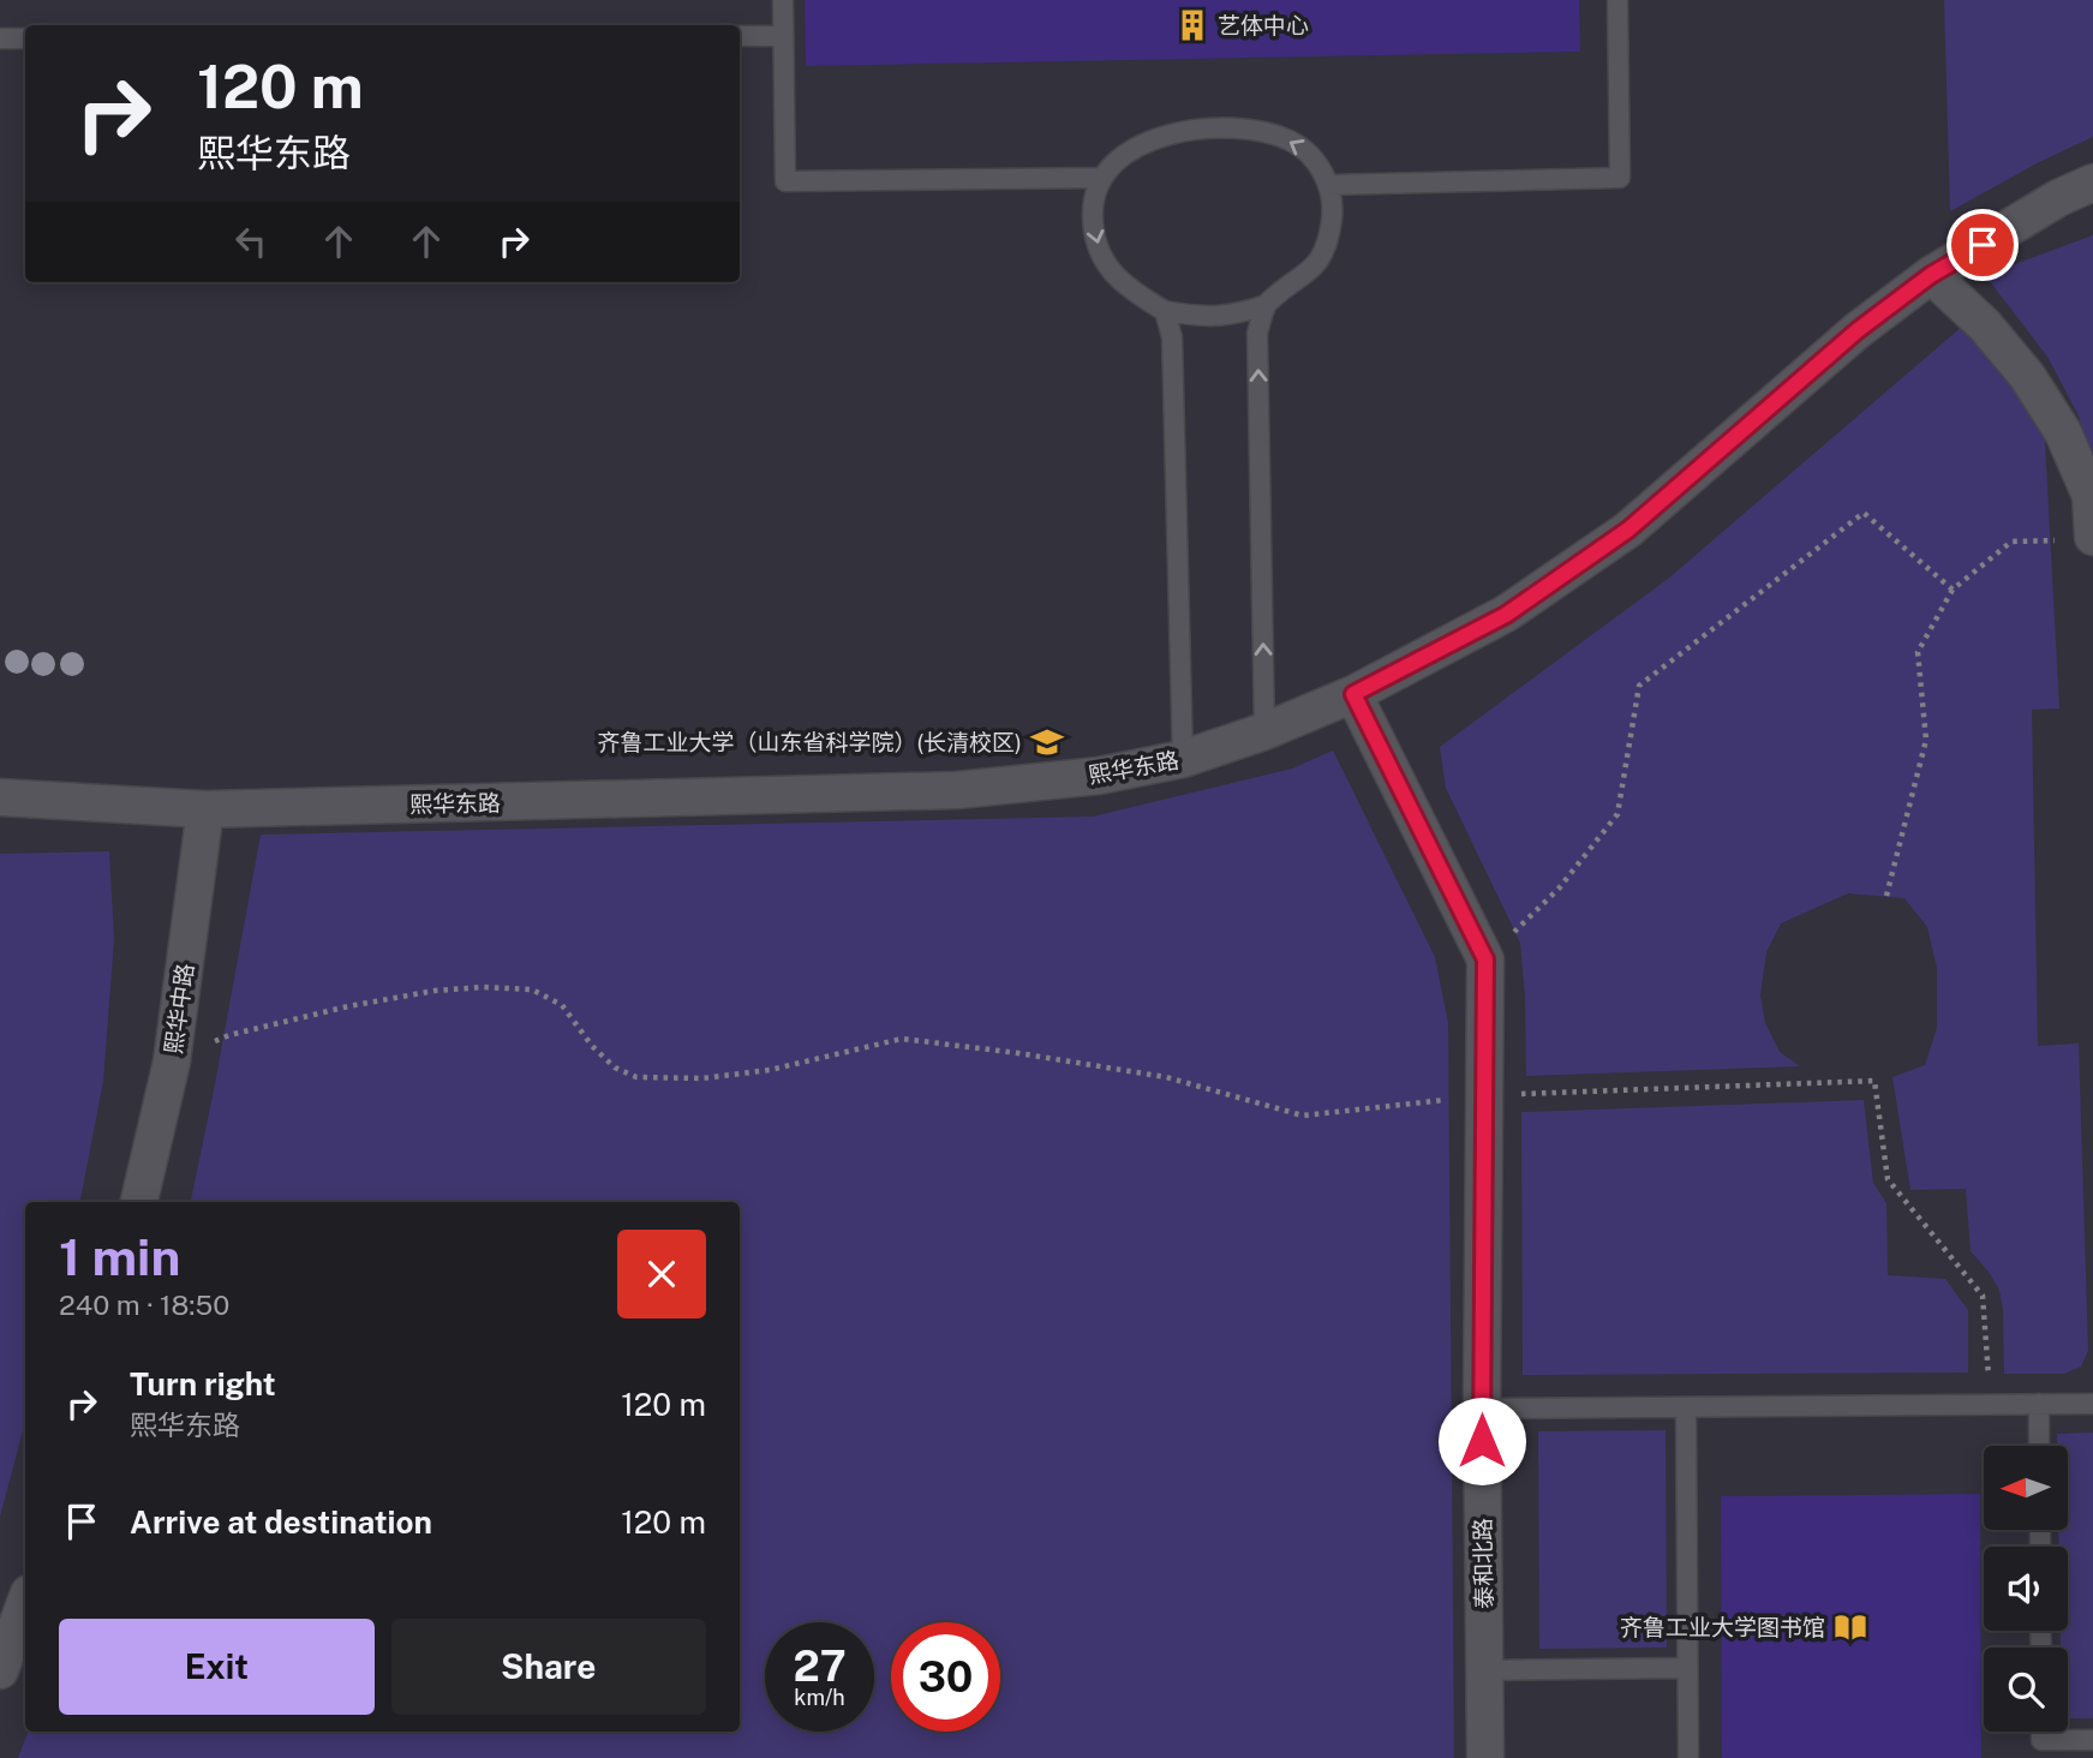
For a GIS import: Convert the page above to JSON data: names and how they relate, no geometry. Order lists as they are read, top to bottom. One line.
{"streets":{"street":["熙华东路","熙华中路","泰和北路"]},"crossings":[["熙华东路","熙华中路"],["熙华东路","泰和北路"]],"places":{"building":["艺体中心"],"school or university":["齐鲁工业大学（山东省科学院）(长清校区)"],"library":["齐鲁工业大学图书馆"]},"north":"left","page":{"turn":["120 m","熙华东路"],"heading":["1 min","240 m · 18:50"],"list":[{"name":"Turn right","note":"熙华东路","value":"120 m"},{"name":"Arrive at destination","value":"120 m"}],"buttons":["Exit","Share"],"speed":"27 km/h","limit":"30"}}
